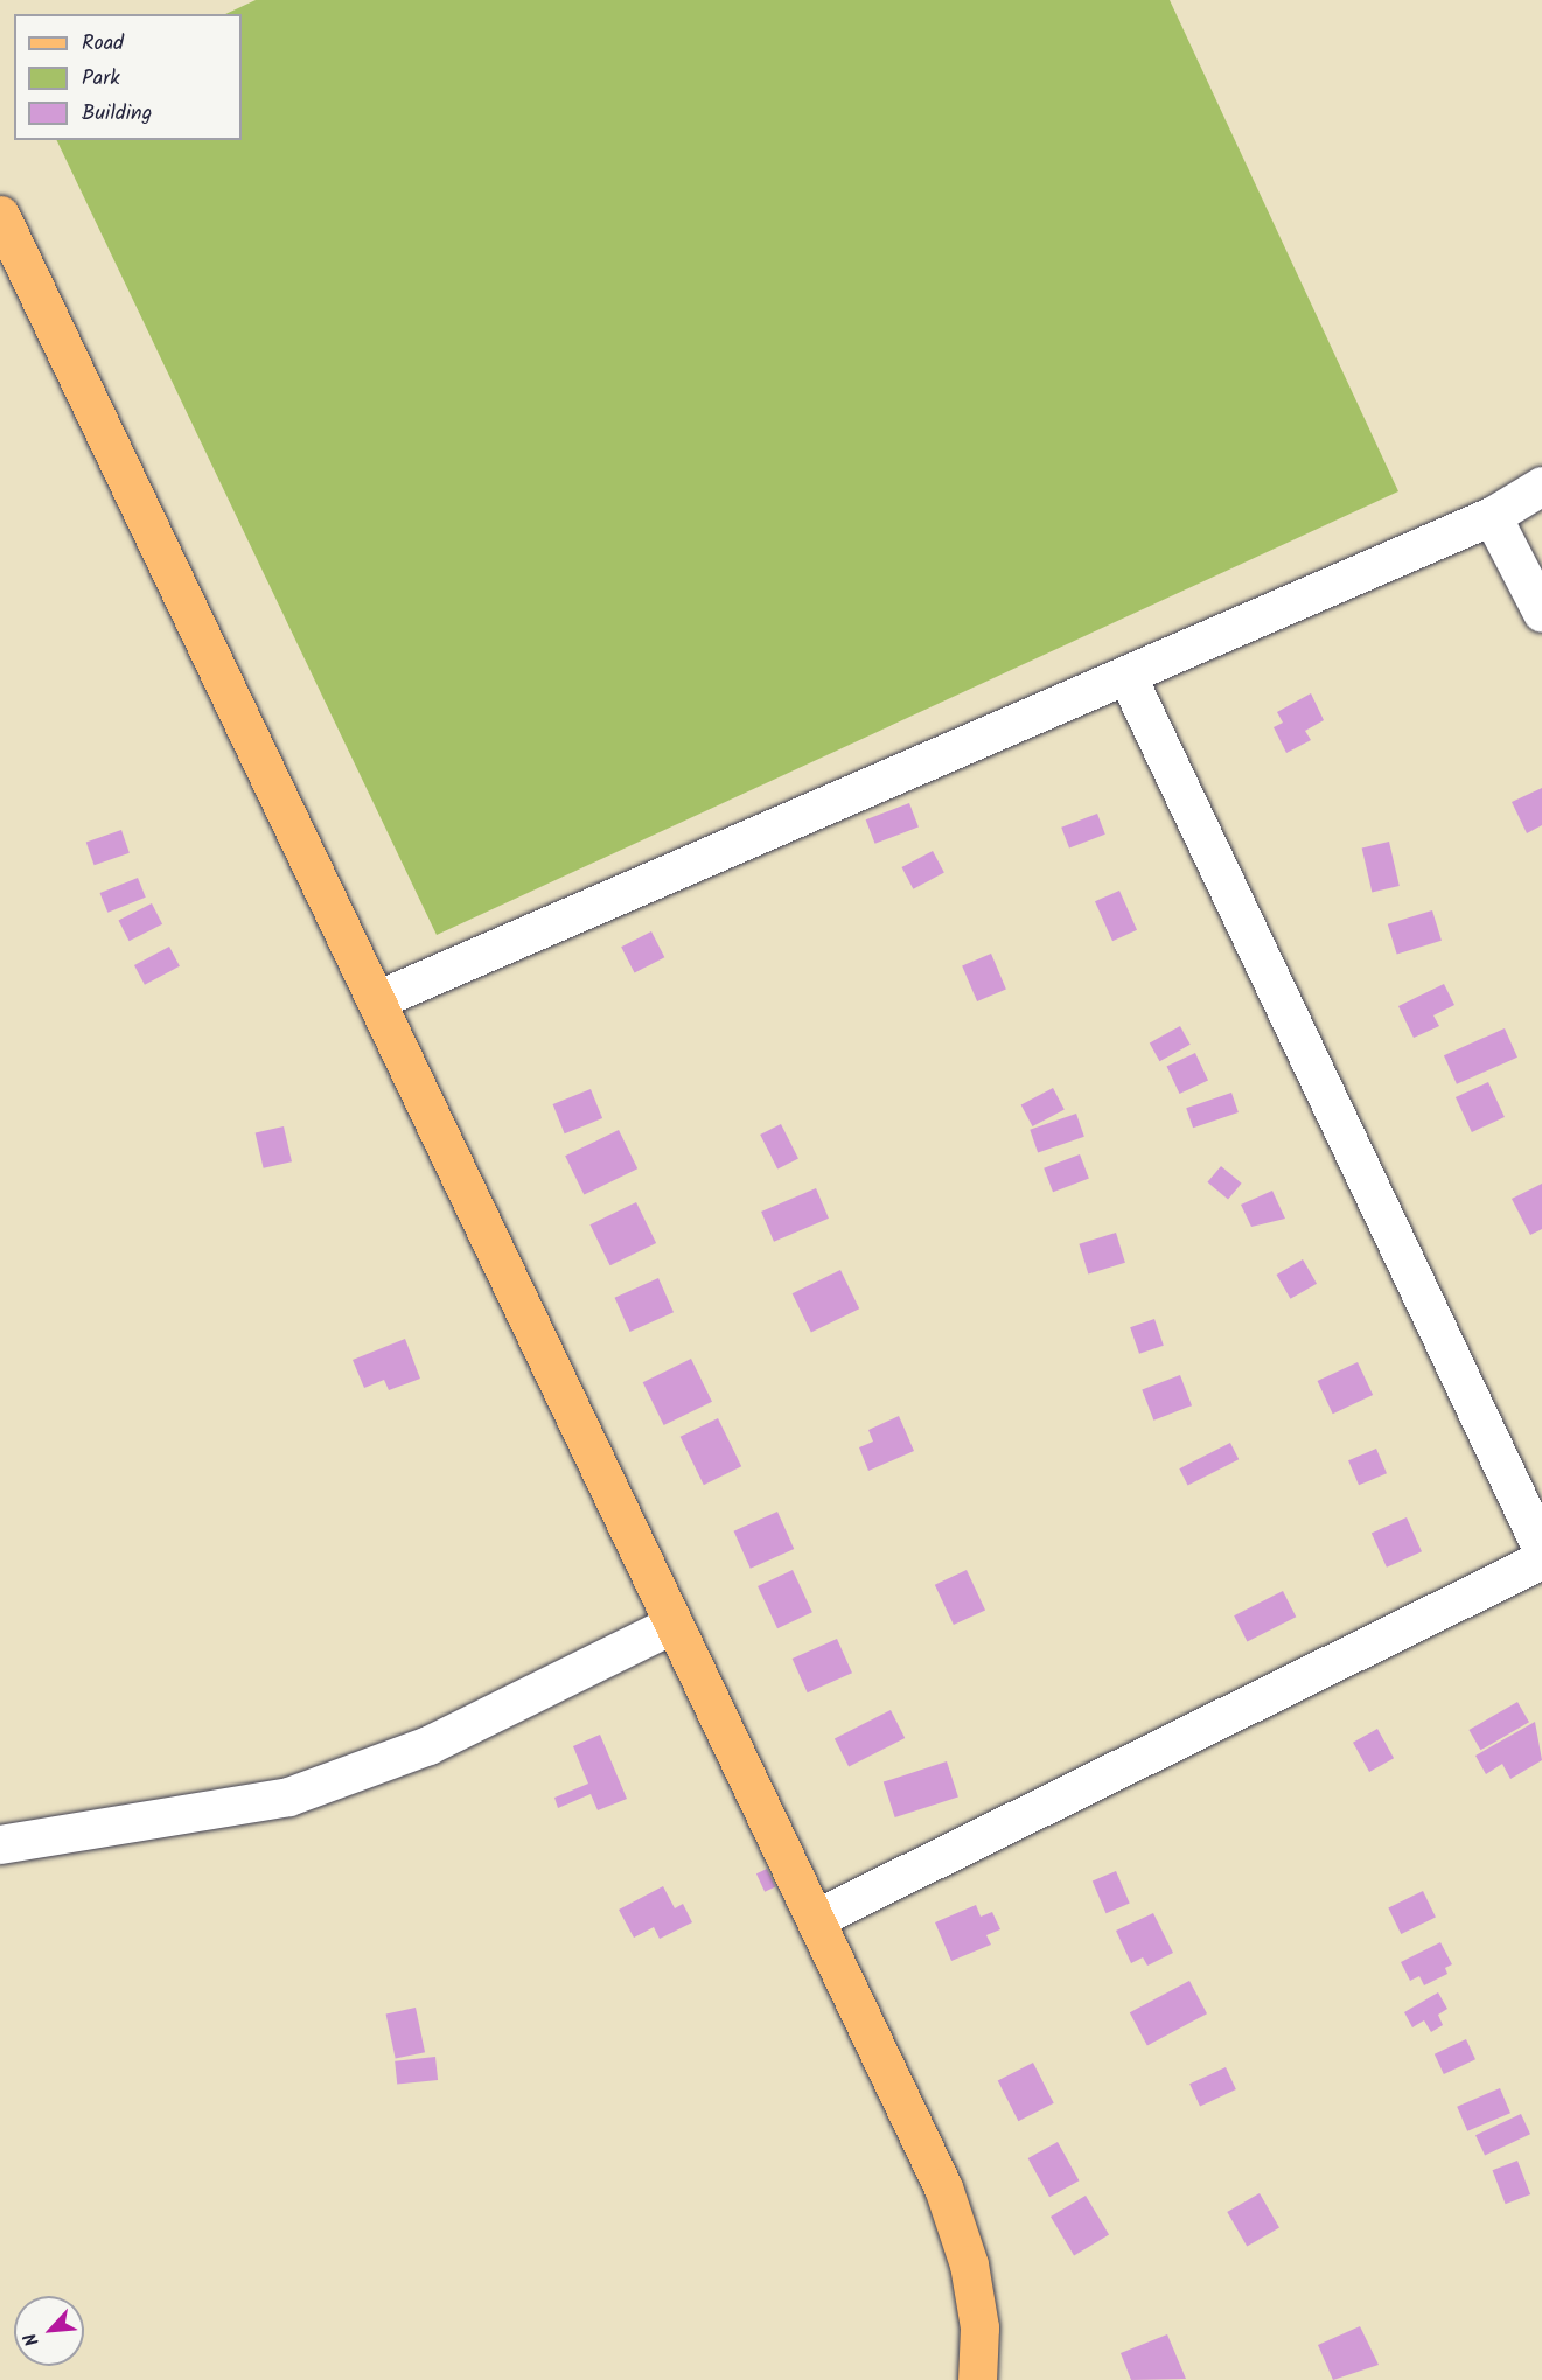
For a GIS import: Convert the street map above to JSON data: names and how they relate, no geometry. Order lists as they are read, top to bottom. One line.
{"legend":["Road","Park","Building"],"north":"bottom left"}
